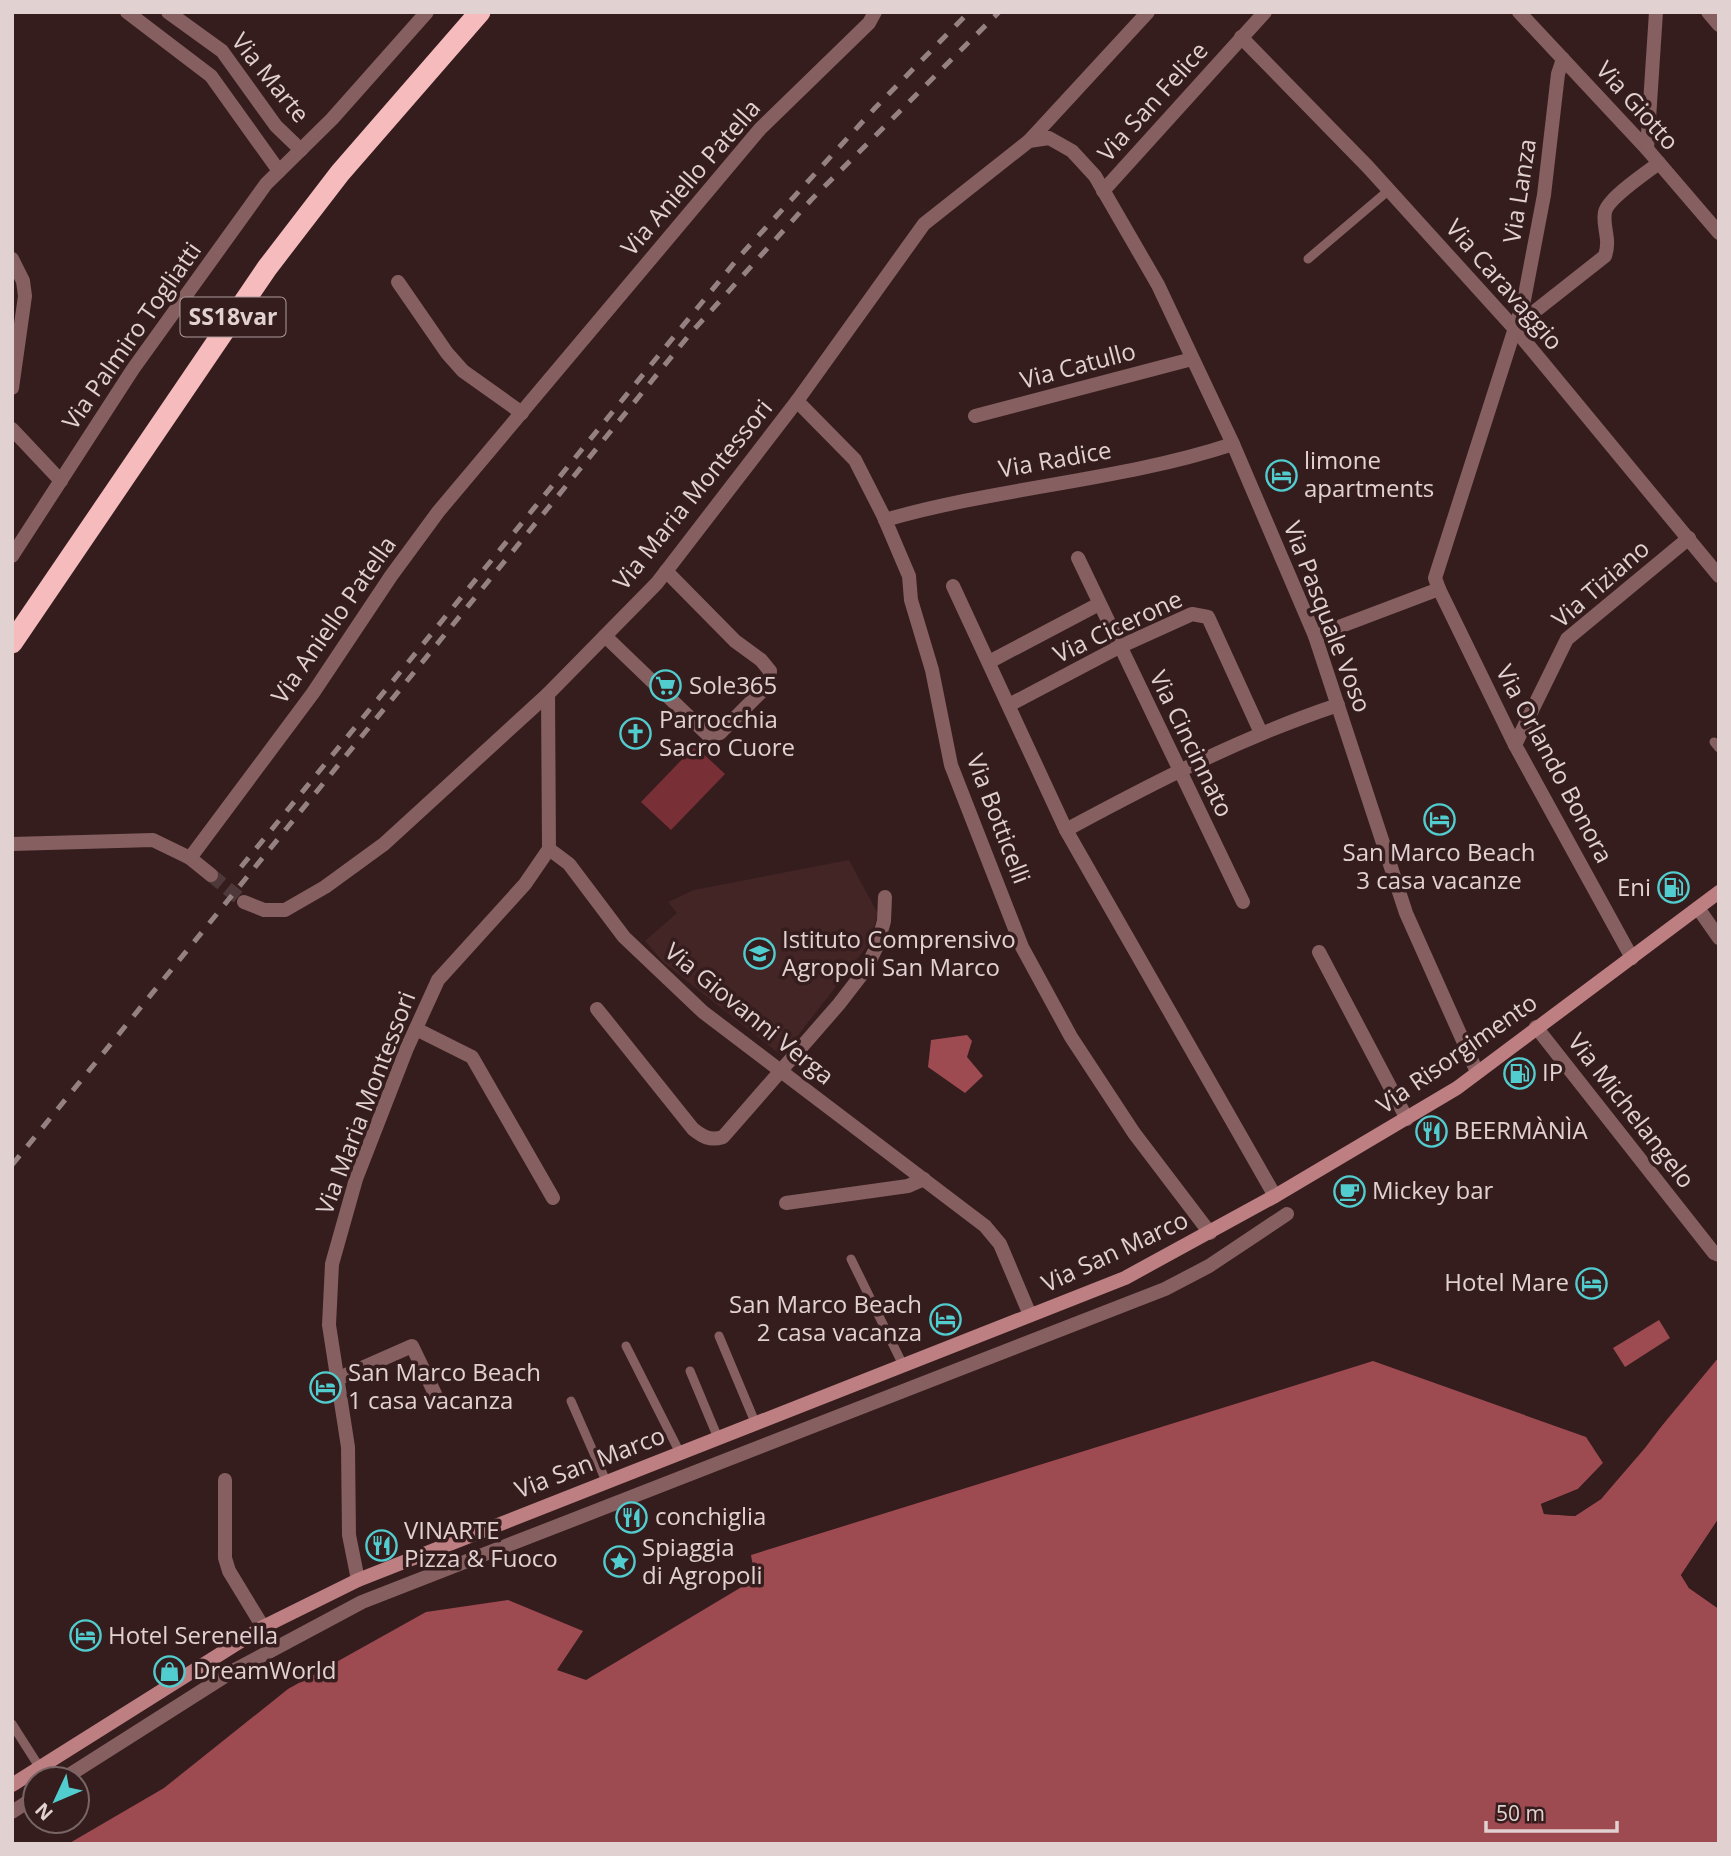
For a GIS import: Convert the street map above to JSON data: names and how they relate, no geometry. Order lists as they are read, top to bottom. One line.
{"streets":{"highway":["SS18var"],"main road":["Via Risorgimento","Via San Marco"],"street":["Via Marte","Via San Felice","Via Giotto","Via Aniello Patella","Via Lanza","Via Caravaggio","Via Palmiro Togliatti","Via Catullo","Via Radice","Via Maria Montessori","Via Tiziano","Via Pasquale Voso","Via Cicerone","Via Cincinnato","Via Orlando Bonora","Via Botticelli","Via Giovanni Verga","Via Michelangelo"]},"crossings":[["Via Marte","Via Palmiro Togliatti"],["Via San Felice","Via Caravaggio"],["Via San Felice","Via Pasquale Voso"],["Via Giotto","Via Lanza"],["Via Lanza","Via Caravaggio"],["Via Lanza","Via Orlando Bonora"],["Via Caravaggio","Via Tiziano"],["Via Catullo","Via Pasquale Voso"],["Via Radice","Via Pasquale Voso"],["Via Radice","Via Botticelli"],["Via Maria Montessori","Via Botticelli"],["Via Maria Montessori","Via Giovanni Verga"],["Via Maria Montessori","Via San Marco"],["Via Tiziano","Via Orlando Bonora"],["Via Pasquale Voso","Via Risorgimento"],["Via Cicerone","Via Cincinnato"],["Via Orlando Bonora","Via Risorgimento"],["Via Botticelli","Via Risorgimento"],["Via Botticelli","Via San Marco"],["Via Giovanni Verga","Via San Marco"],["Via Risorgimento","Via Michelangelo"],["Via Risorgimento","Via San Marco"]],"places":{"hotel":["limone apartments","San Marco Beach 3 casa vacanze","Hotel Mare","San Marco Beach 2 casa vacanza","San Marco Beach 1 casa vacanza","Hotel Serenella"],"supermarket":["Sole365"],"church":["Parrocchia Sacro Cuore"],"fuel station":["Eni","IP"],"school or university":["Istituto Comprensivo Agropoli San Marco"],"restaurant":["BEERMÀNÌA","conchiglia","VINARTE Pizza & Fuoco"],"cafe":["Mickey bar"],"place":["Spiaggia di Agropoli"],"shop":["DreamWorld"]},"scale_bar":"50 m","north":"bottom left"}
